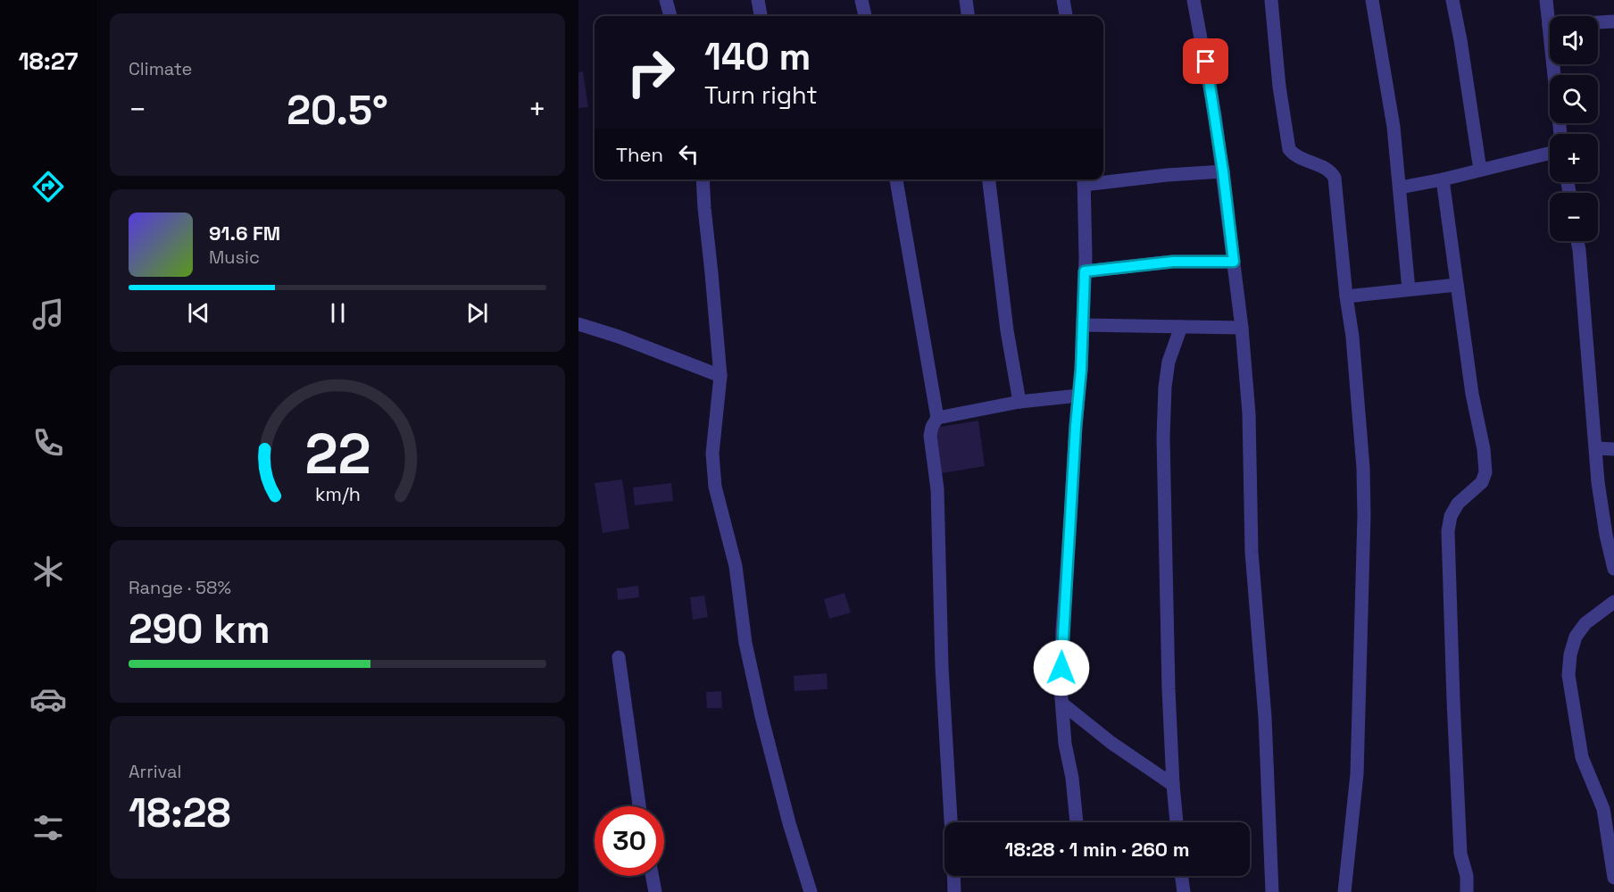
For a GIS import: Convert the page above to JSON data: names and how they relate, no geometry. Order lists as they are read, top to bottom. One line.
{"page":{"tabs":"18:27","tile":["Climate",["Range · 58%","290 km"],["Arrival","18:28"]],"map_buttons":["+","−"],"turn":["140 m","Turn right"],"heat":["−","20.5°","+"],"then":"Then","song":["91.6 FM","Music"],"limit":"30","trip":"18:28 · 1 min · 260 m","gauge":["22","km/h"]}}
